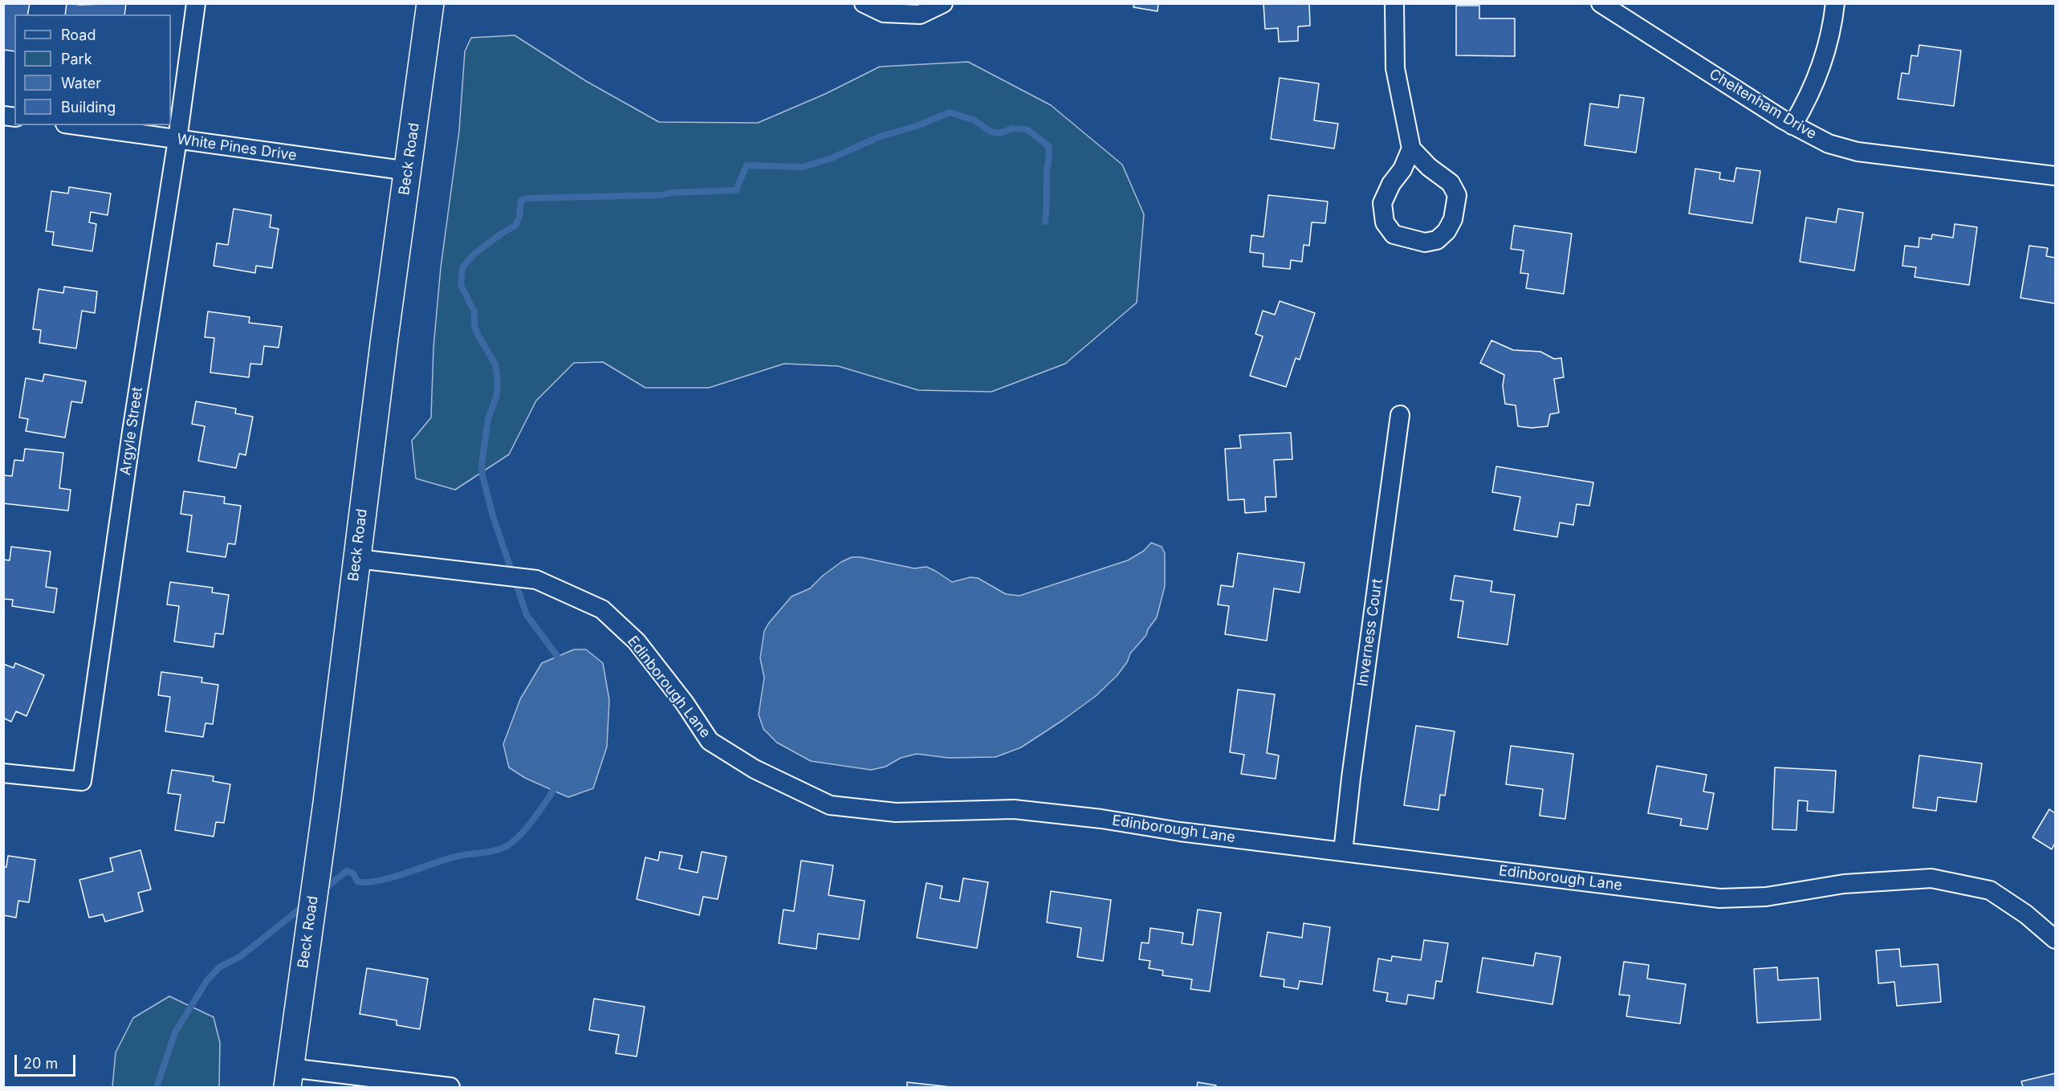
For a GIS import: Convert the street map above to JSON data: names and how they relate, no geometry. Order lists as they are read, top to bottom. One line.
{"streets":{"main road":["Beck Road"],"street":["Cheltenham Drive","White Pines Drive","Argyle Street","Inverness Court","Edinborough Lane"]},"crossings":[["White Pines Drive","Beck Road"],["White Pines Drive","Argyle Street"],["Beck Road","Edinborough Lane"],["Inverness Court","Edinborough Lane"]],"legend":["Road","Park","Water","Building"],"scale_bar":"20 m"}
